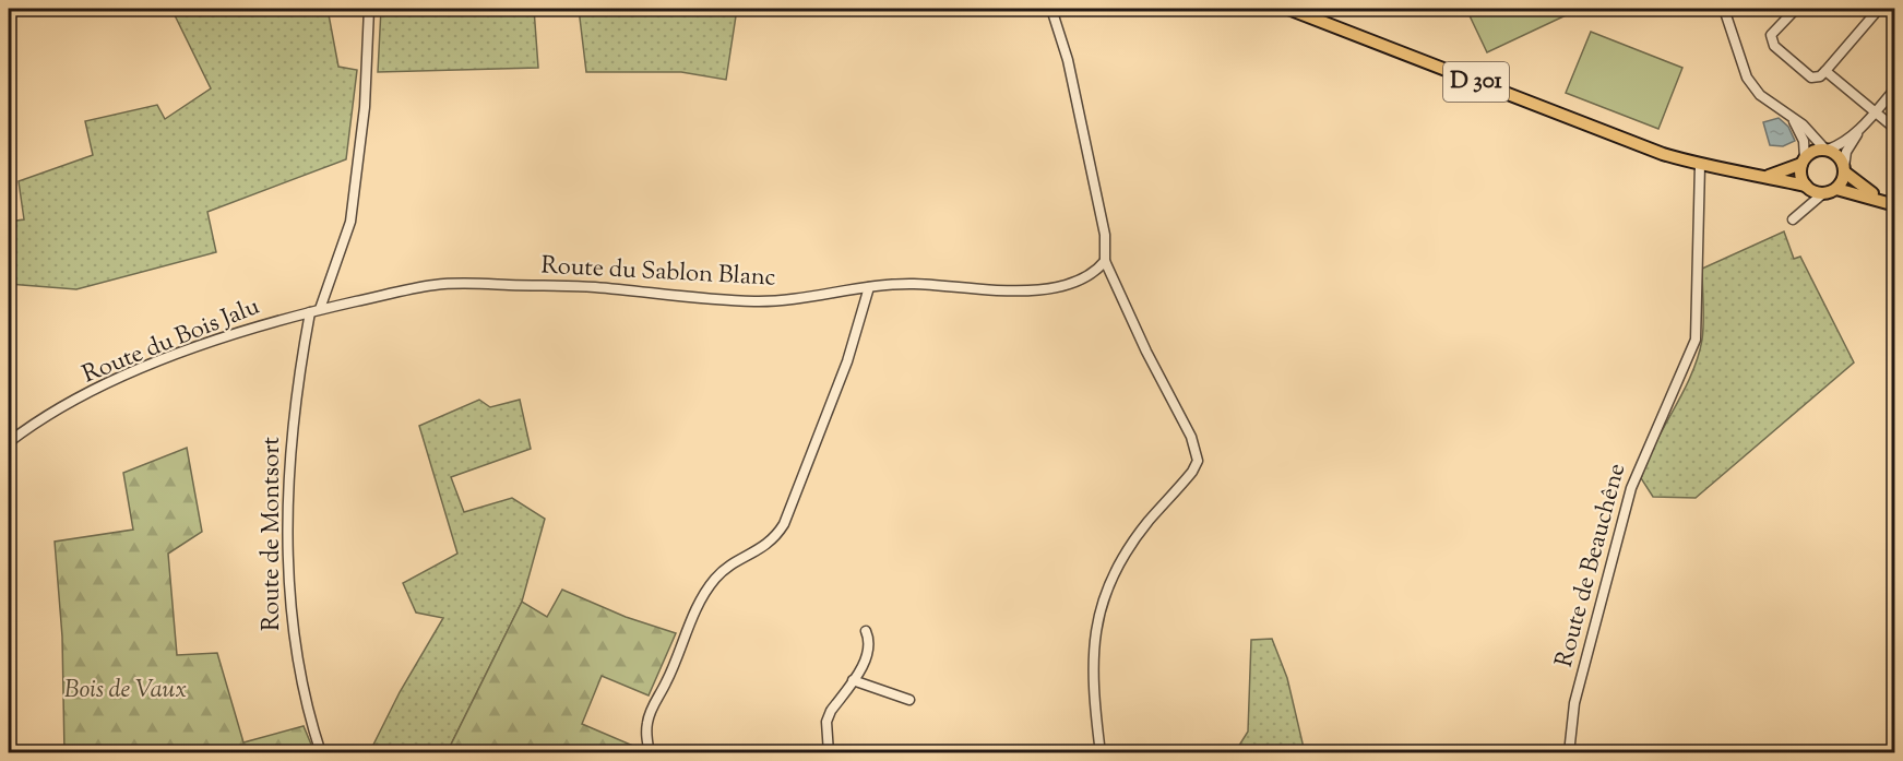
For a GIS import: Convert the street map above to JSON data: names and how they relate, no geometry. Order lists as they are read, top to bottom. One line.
{"streets":{"main road":["D 301"],"street":["Route du Sablon Blanc","Route du Bois Jalu","Route de Montsort","Route de Beauchêne"]},"crossings":[["D 301","Route de Beauchêne"],["Route du Sablon Blanc","Route du Bois Jalu"],["Route du Sablon Blanc","Route de Montsort"],["Route du Bois Jalu","Route de Montsort"]],"parks":["Bois de Vaux"]}
